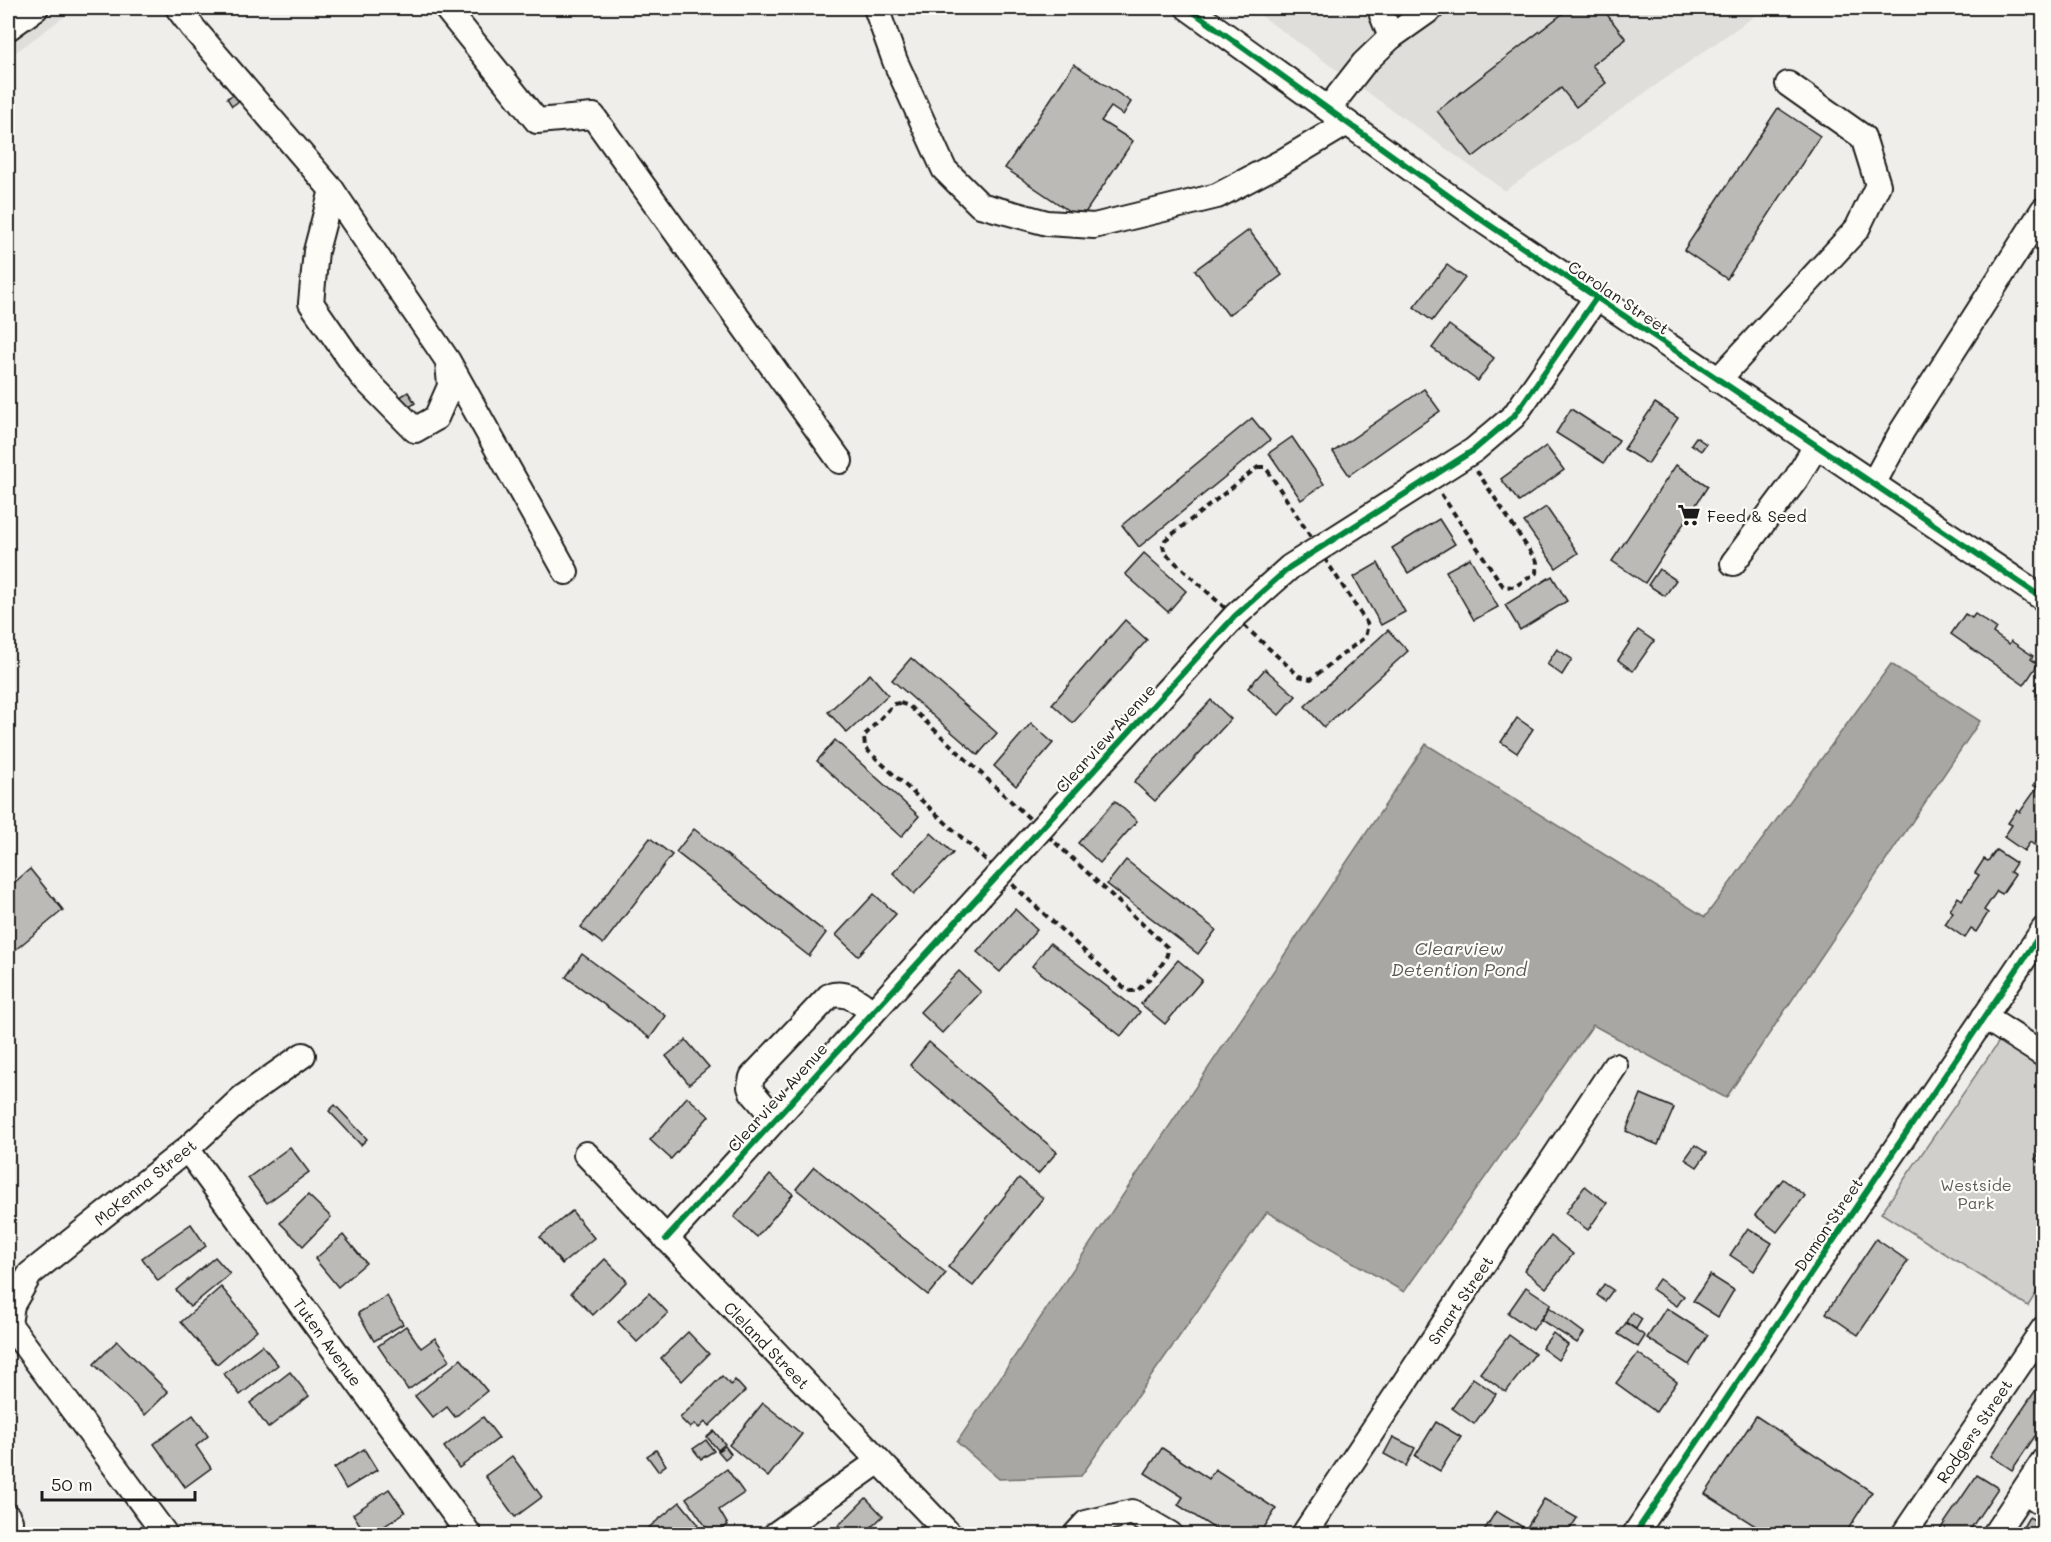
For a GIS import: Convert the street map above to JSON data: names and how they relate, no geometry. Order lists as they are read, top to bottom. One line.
{"streets":{"street":["Carolan Street","Clearview Avenue","McKenna Street","Damon Street","Smart Street","Tuten Avenue","Cleland Street","Rodgers Street"]},"crossings":[["Carolan Street","Clearview Avenue"],["Clearview Avenue","Cleland Street"],["McKenna Street","Tuten Avenue"]],"water":["Clearview Detention Pond"],"parks":["Westside Park"],"places":{"supermarket":["Feed & Seed"]},"scale_bar":"50 m"}
